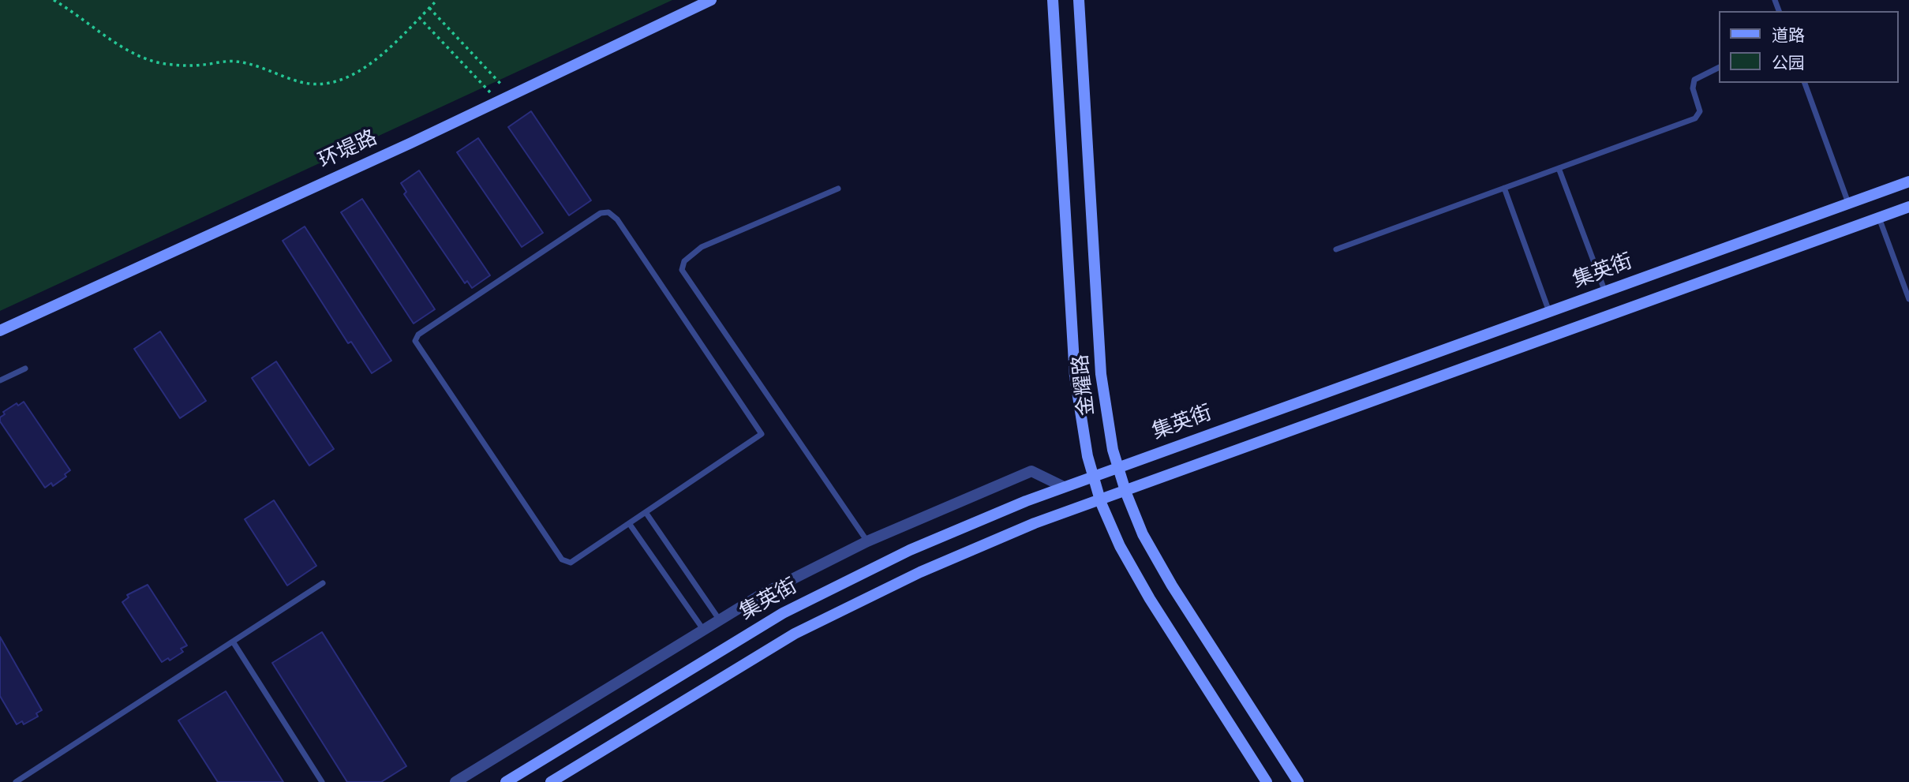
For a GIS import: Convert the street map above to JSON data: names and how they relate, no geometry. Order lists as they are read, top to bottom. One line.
{"streets":{"main road":["环堤路","集英街","金耀路"]},"crossings":[["集英街","金耀路"]],"legend":["道路","公园"]}
